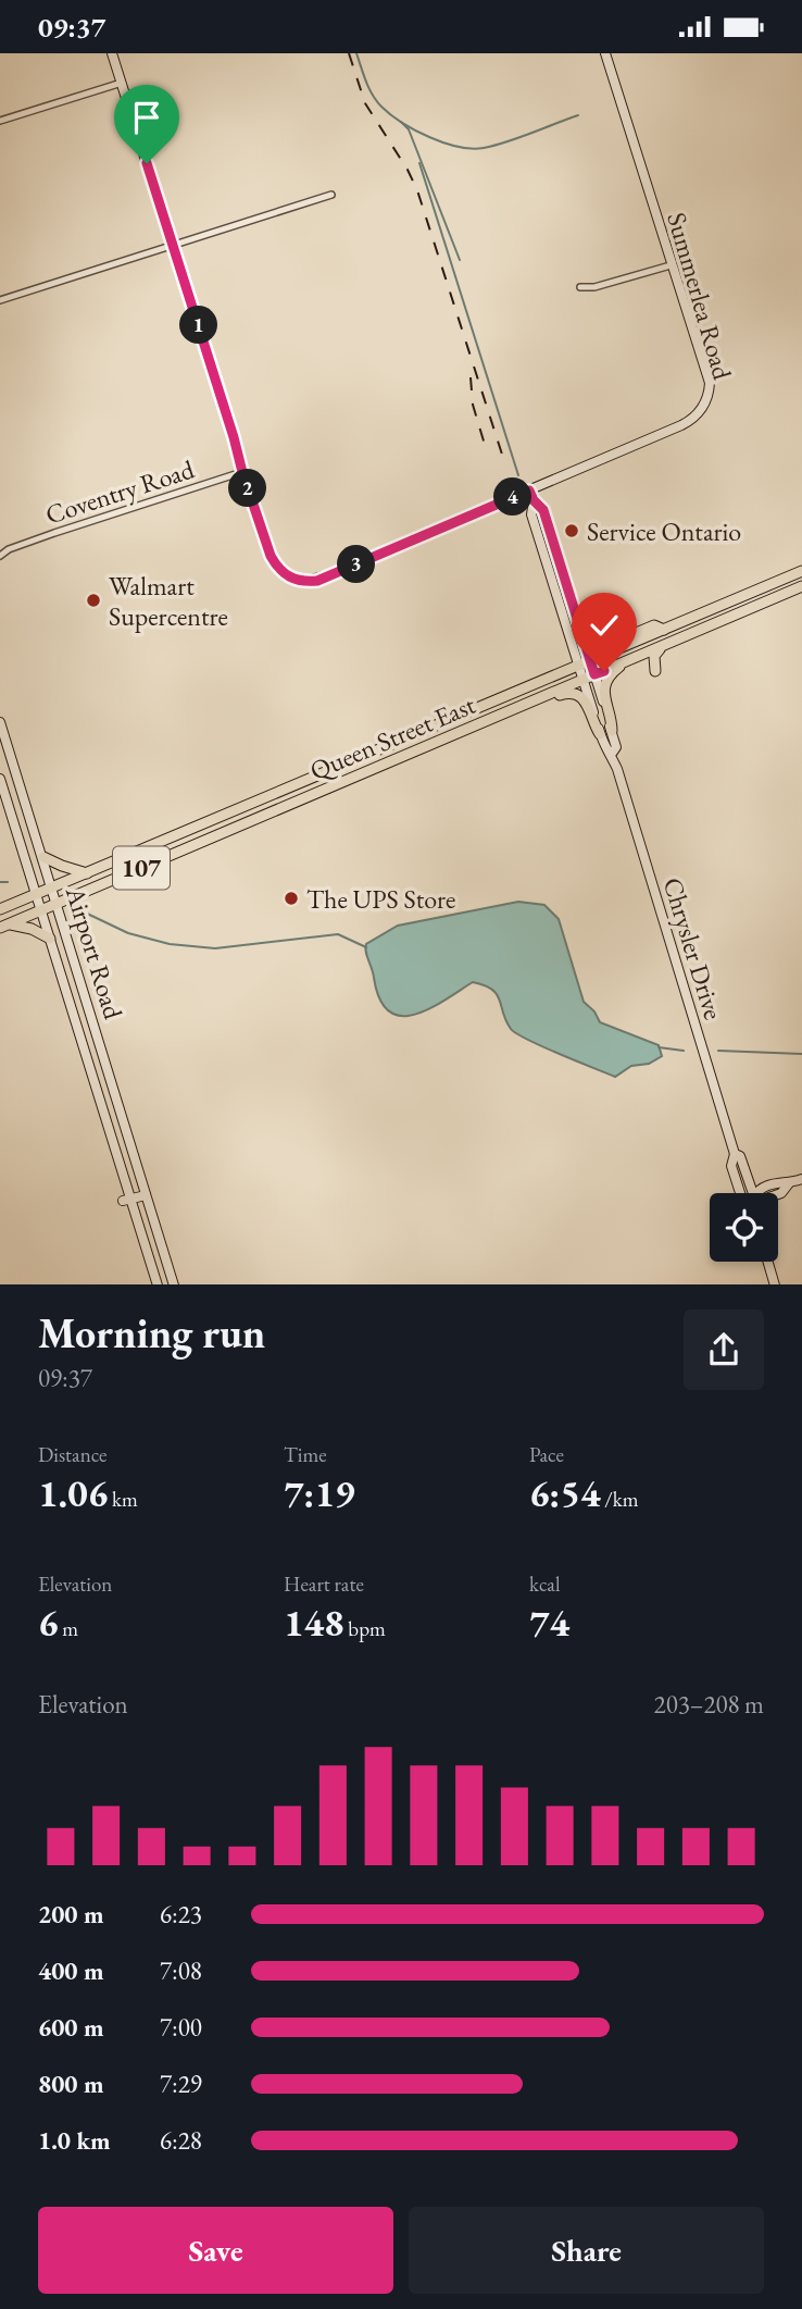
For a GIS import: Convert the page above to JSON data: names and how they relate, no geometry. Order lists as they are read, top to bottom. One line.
{"streets":{"main road":["Queen Street East","107"],"street":["Summerlea Road","Coventry Road","Chrysler Drive","Airport Road"]},"crossings":[["Summerlea Road","Coventry Road"],["Summerlea Road","Chrysler Drive"],["Queen Street East","Chrysler Drive"],["Queen Street East","Airport Road"]],"places":["Service Ontario","Walmart Supercentre","The UPS Store"],"page":{"status":"09:37","pins":["1","2","4","3"],"heading":["Morning run","09:37"],"stats":[["Distance","1.06 km"],["Time","7:19"],["Pace","6:54 /km"],["Elevation","6 m"],["Heart rate","148 bpm"],["kcal","74"]],"chart":["Elevation","203–208 m"],"list":[{"name":"200 m","note":"6:23"},{"name":"400 m","note":"7:08"},{"name":"600 m","note":"7:00"},{"name":"800 m","note":"7:29"},{"name":"1.0 km","note":"6:28"}],"buttons":["Save","Share"]}}
